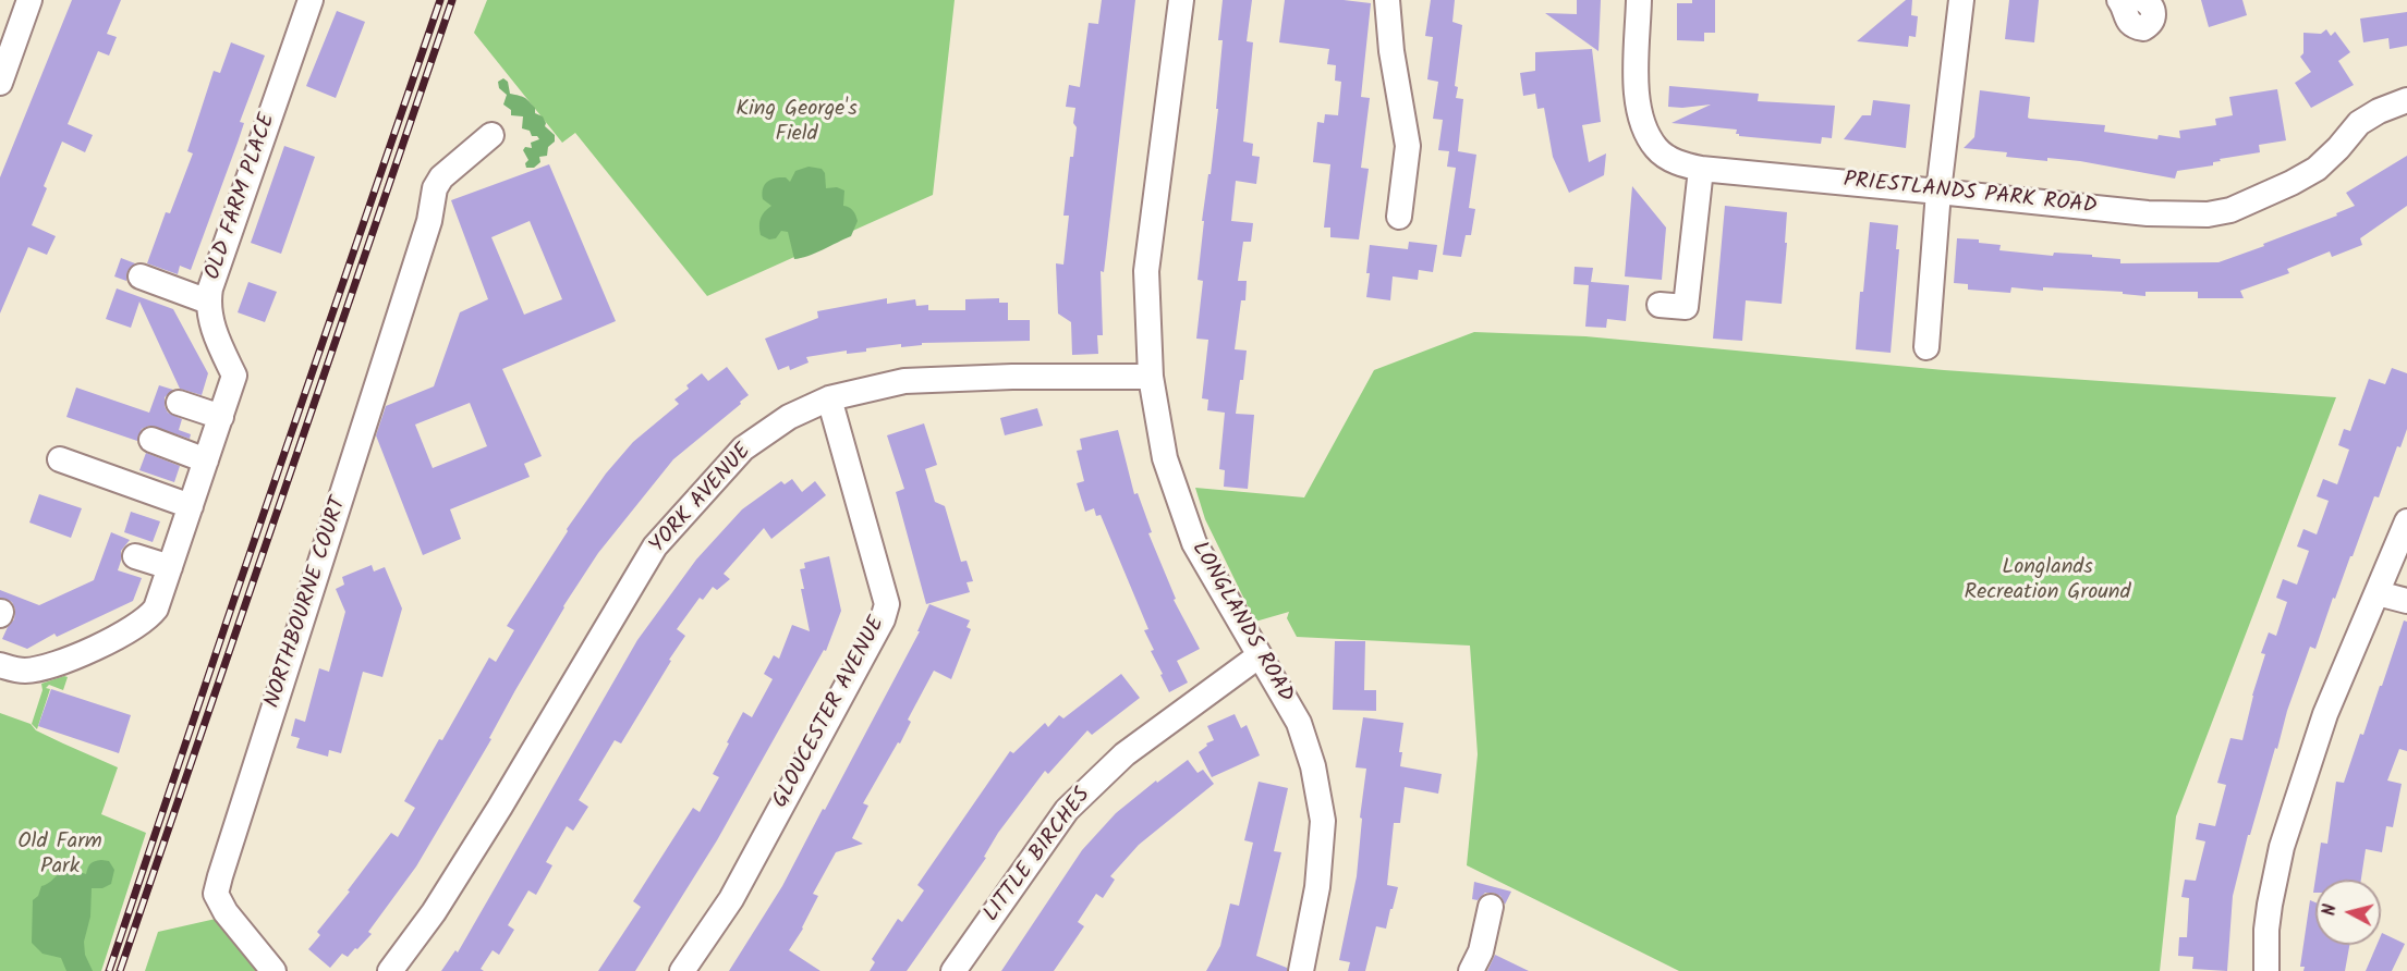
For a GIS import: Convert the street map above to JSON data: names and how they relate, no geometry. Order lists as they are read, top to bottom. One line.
{"streets":{"street":["PRIESTLANDS PARK ROAD","OLD FARM PLACE","YORK AVENUE","NORTHBOURNE COURT","LONGLANDS ROAD","GLOUCESTER AVENUE","LITTLE BIRCHES"]},"crossings":[["YORK AVENUE","LONGLANDS ROAD"],["YORK AVENUE","GLOUCESTER AVENUE"],["LONGLANDS ROAD","LITTLE BIRCHES"]],"parks":["King George's Field","Longlands Recreation Ground","Old Farm Park"],"north":"left"}
